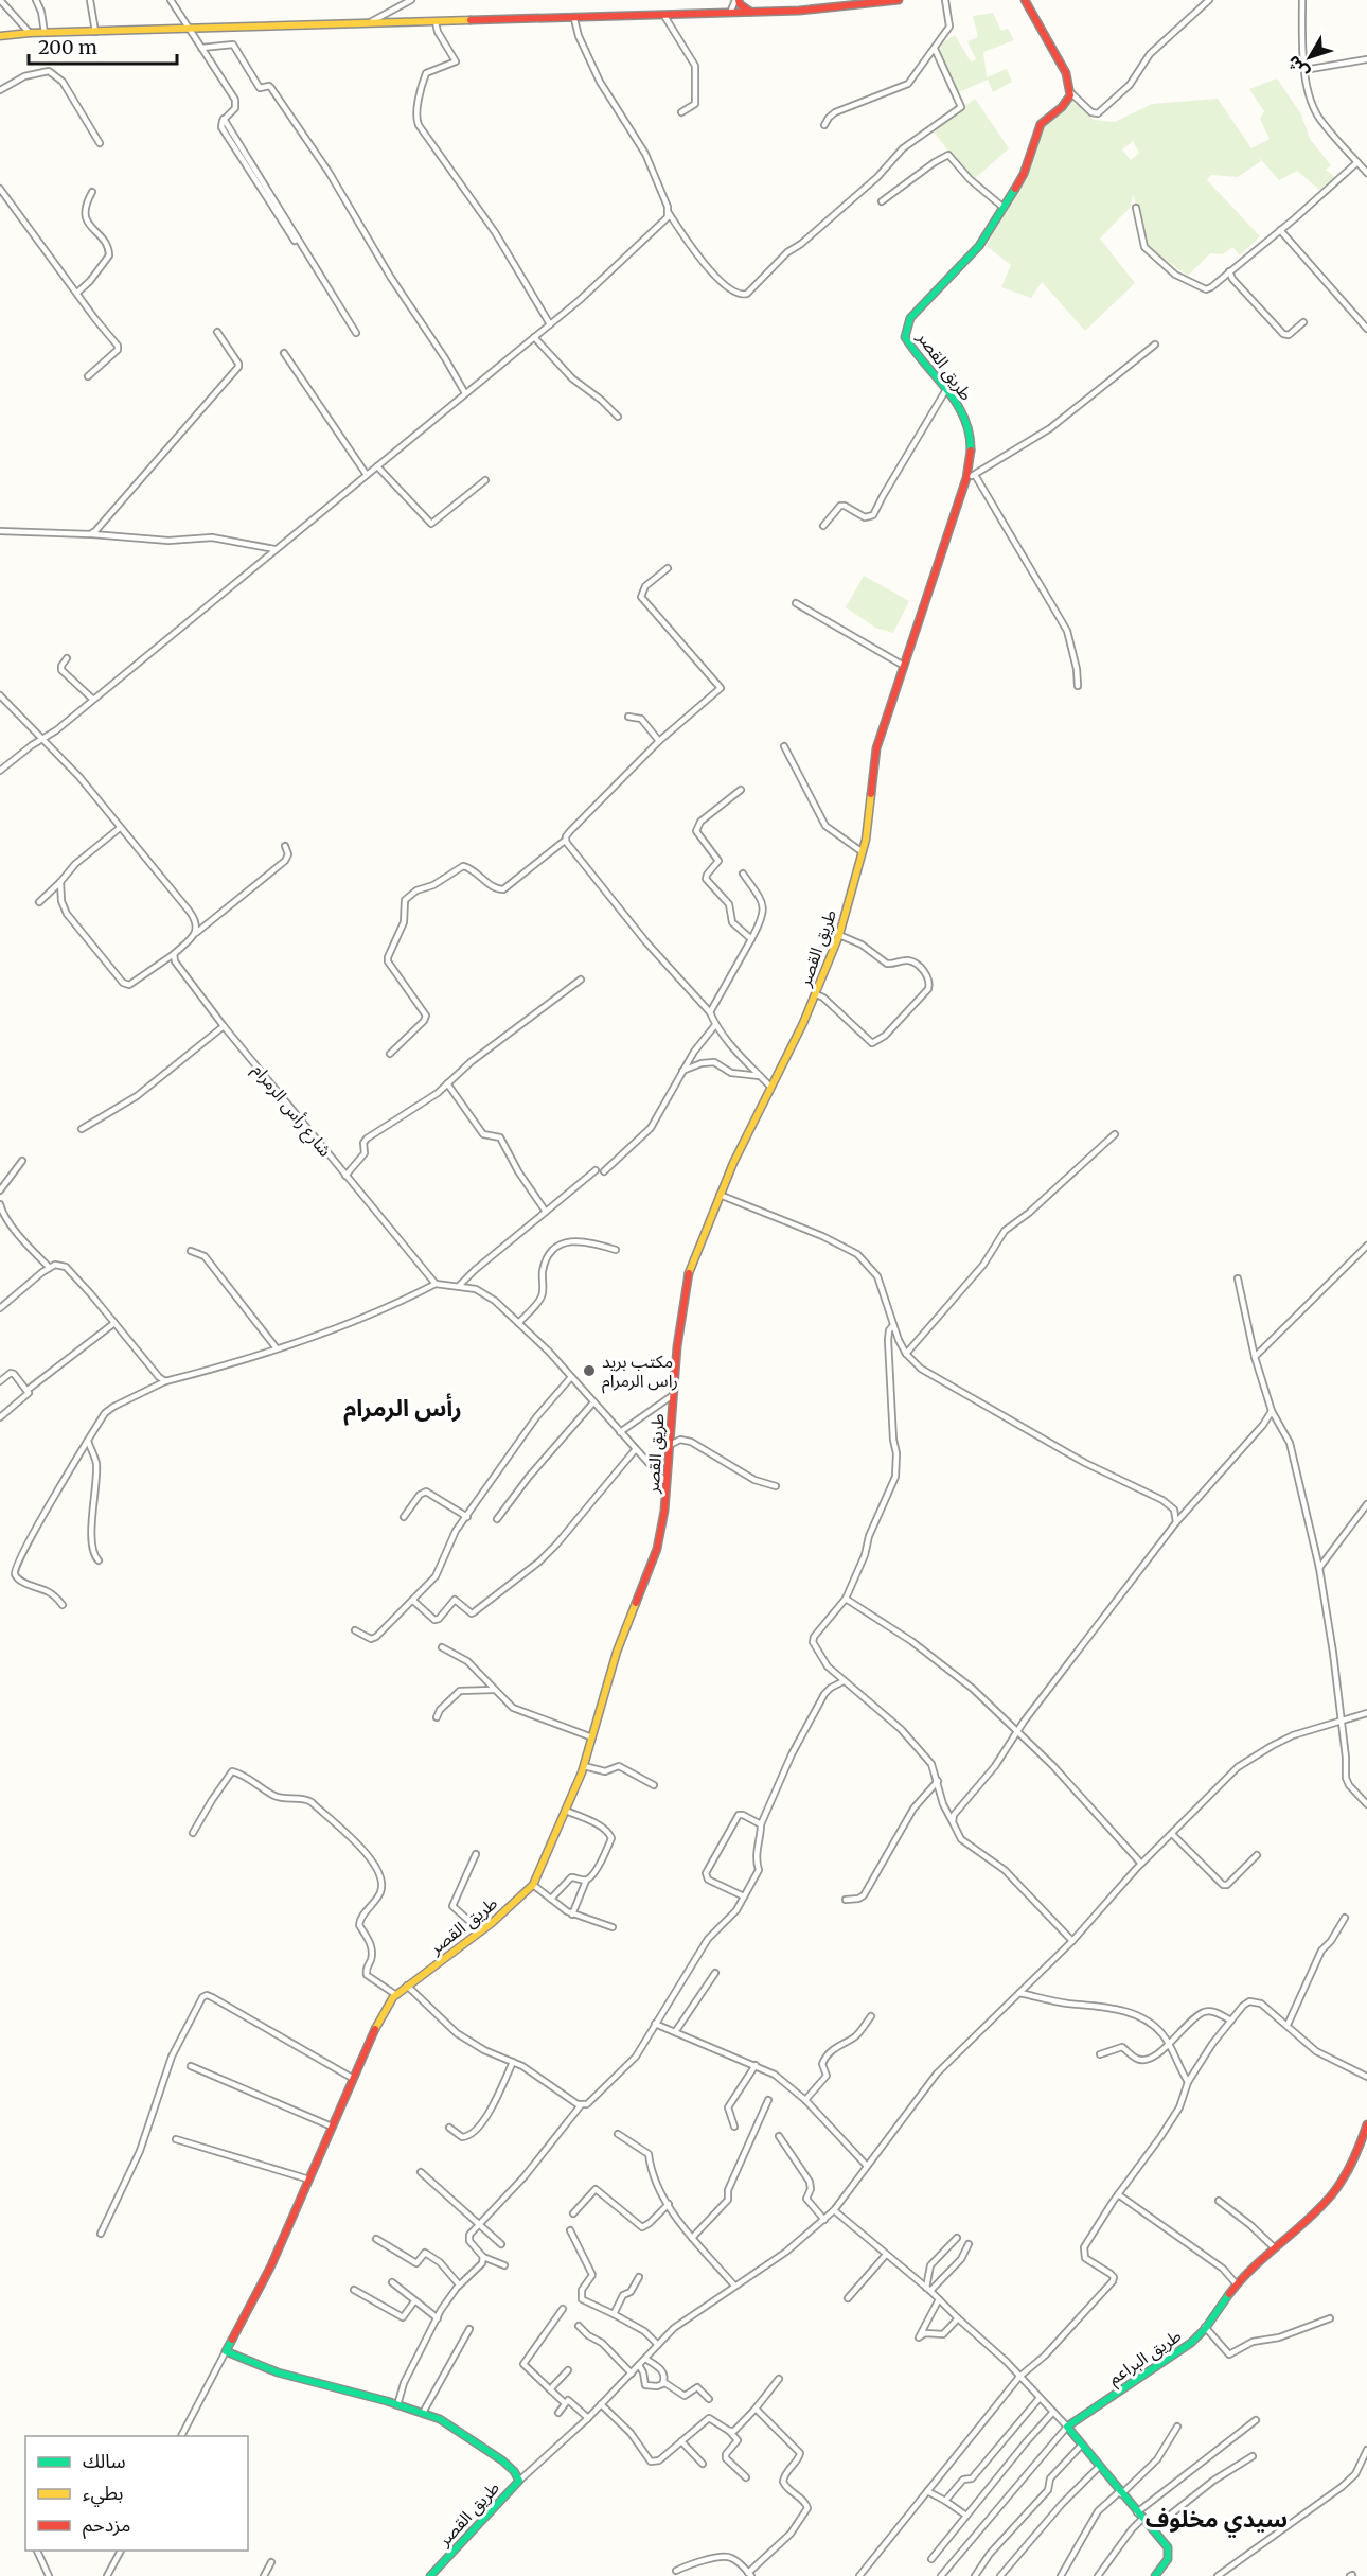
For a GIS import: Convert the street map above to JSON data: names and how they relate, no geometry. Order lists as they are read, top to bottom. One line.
{"streets":{"street":["طريق القصر","شارع رأس الرمرام","طريق البراعم"]},"districts":["رأس الرمرام","سيدي مخلوف"],"places":["مكتب بريد راس الرمرام"],"legend":["سالك","بطيء","مزدحم"],"scale_bar":"200 m","north":"bottom left"}
